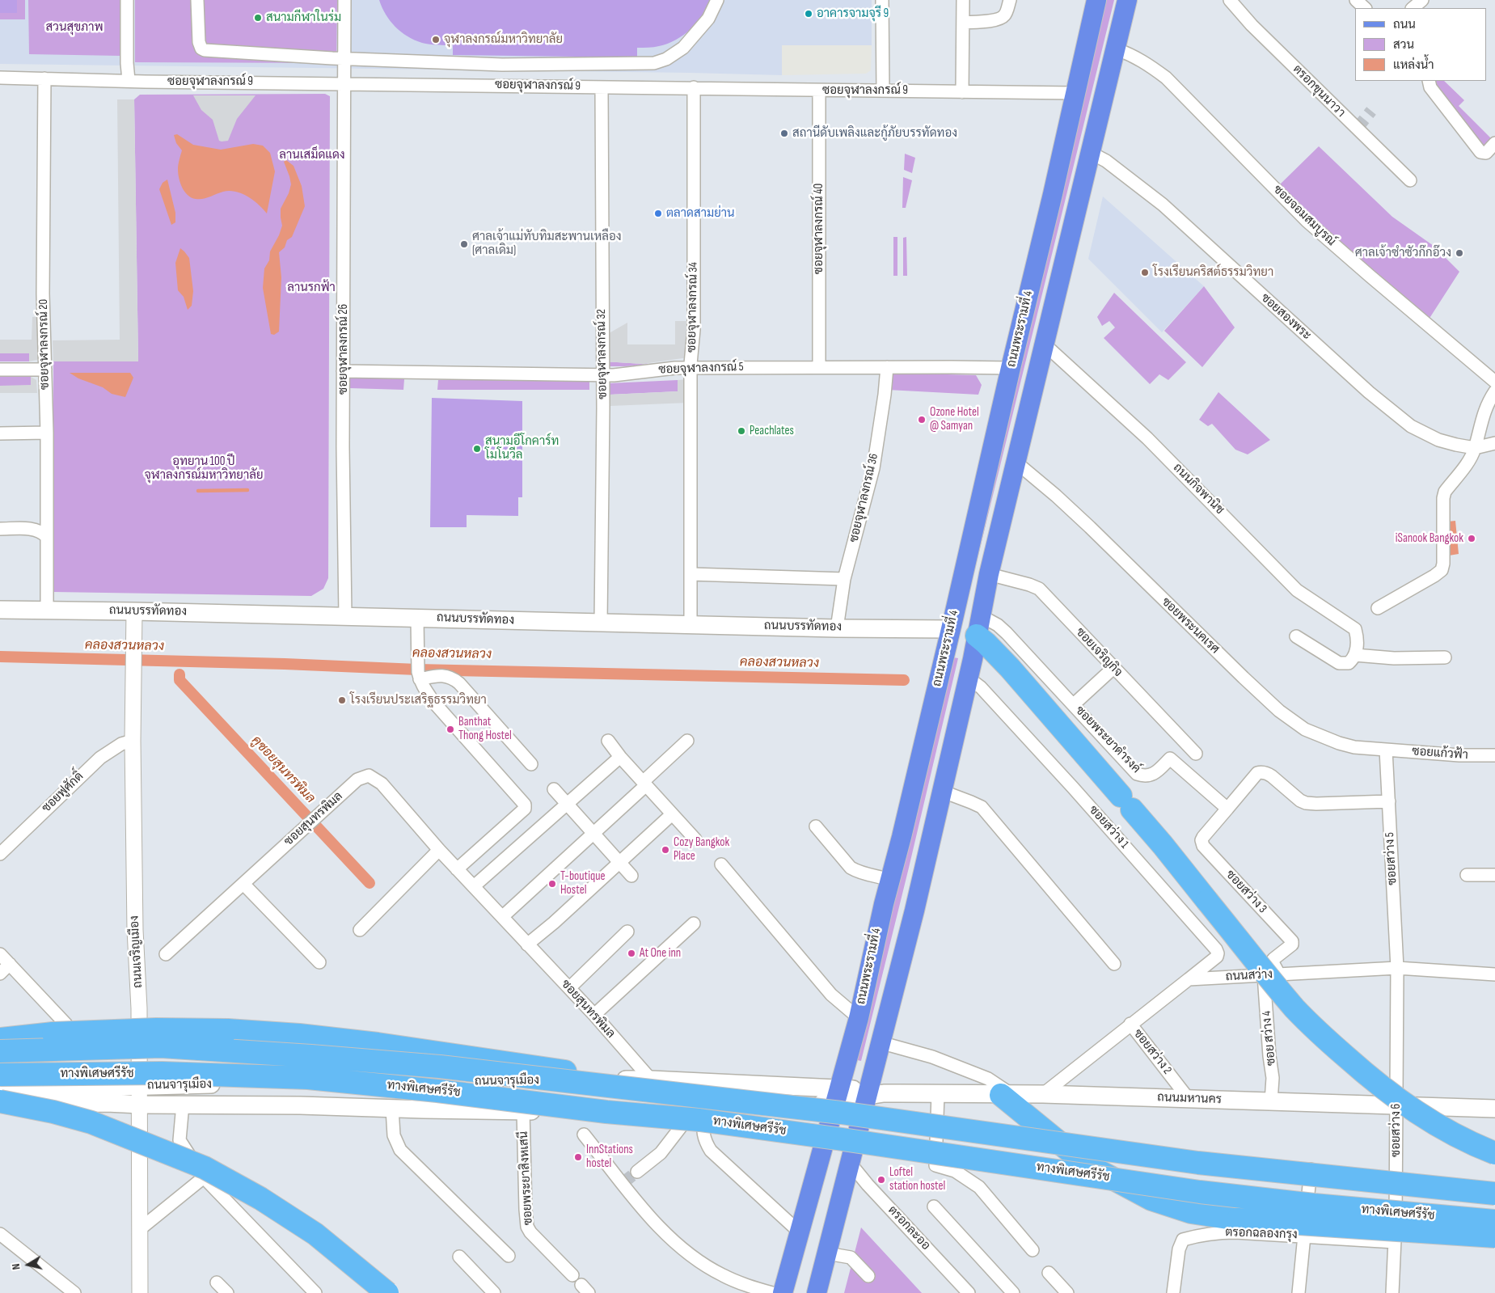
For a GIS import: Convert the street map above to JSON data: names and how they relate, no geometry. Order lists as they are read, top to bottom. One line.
{"streets":{"highway":["ทางพิเศษศรีรัช"],"main road":["ถนนพระรามที่ 4","ถนนบรรทัดทอง","ถนนจารุเมือง","ถนนมหานคร"],"street":["ซอยจุฬาลงกรณ์ 9","ตรอกขุนนาวา","ซอยจอมสมบูรณ์","ซอยจุฬาลงกรณ์ 40","ซอยจุฬาลงกรณ์ 34","ซอยสองพระ","ซอยจุฬาลงกรณ์ 20","ซอยจุฬาลงกรณ์ 26","ซอยจุฬาลงกรณ์ 32","ซอยจุฬาลงกรณ์ 5","ถนนกิจพานิช","ซอยจุฬาลงกรณ์ 36","ซอยพระนคเรศ","ซอยเจริญกิจ","ซอยพระยาดำรงค์","ซอยแก้วฟ้า","ซอยฟูศักดิ์","ซอยสุนทรพิมล","ซอยสว่าง 1","ซอยสว่าง 5","ซอยสว่าง 3","ถนนเจริญเมือง","ถนนสว่าง","ซอย สว่าง 4","ซอยสว่าง 2","ซอยสว่าง 6","ซอยพระยาสิงหเสนี","ตรอกละออ","ตรอกฉลองกรุง"]},"crossings":[["ซอยจุฬาลงกรณ์ 9","ซอยจุฬาลงกรณ์ 40"],["ซอยจุฬาลงกรณ์ 9","ซอยจุฬาลงกรณ์ 34"],["ซอยจุฬาลงกรณ์ 9","ถนนพระรามที่ 4"],["ซอยจุฬาลงกรณ์ 9","ซอยจุฬาลงกรณ์ 20"],["ซอยจุฬาลงกรณ์ 9","ซอยจุฬาลงกรณ์ 26"],["ซอยจุฬาลงกรณ์ 9","ซอยจุฬาลงกรณ์ 32"],["ซอยจุฬาลงกรณ์ 40","ซอยจุฬาลงกรณ์ 5"],["ซอยจุฬาลงกรณ์ 34","ซอยจุฬาลงกรณ์ 5"],["ซอยจุฬาลงกรณ์ 34","ถนนบรรทัดทอง"],["ถนนพระรามที่ 4","ซอยจุฬาลงกรณ์ 5"],["ถนนพระรามที่ 4","ถนนบรรทัดทอง"],["ถนนพระรามที่ 4","ถนนจารุเมือง"],["ซอยจุฬาลงกรณ์ 20","ถนนบรรทัดทอง"],["ซอยจุฬาลงกรณ์ 26","ซอยจุฬาลงกรณ์ 5"],["ซอยจุฬาลงกรณ์ 26","ถนนบรรทัดทอง"],["ซอยจุฬาลงกรณ์ 32","ซอยจุฬาลงกรณ์ 5"],["ซอยจุฬาลงกรณ์ 32","ถนนบรรทัดทอง"],["ซอยจุฬาลงกรณ์ 5","ซอยจุฬาลงกรณ์ 36"],["ซอยจุฬาลงกรณ์ 36","ถนนบรรทัดทอง"],["ถนนบรรทัดทอง","ถนนเจริญเมือง"],["ซอยพระนคเรศ","ซอยแก้วฟ้า"],["ซอยพระนคเรศ","ซอยสว่าง 5"],["ซอยพระยาดำรงค์","ซอยสว่าง 3"],["ซอยแก้วฟ้า","ซอยสว่าง 5"],["ซอยฟูศักดิ์","ถนนเจริญเมือง"],["ซอยสุนทรพิมล","ถนนจารุเมือง"],["ซอยสว่าง 1","ถนนสว่าง"],["ซอยสว่าง 5","ถนนสว่าง"],["ซอยสว่าง 5","ซอยสว่าง 6"],["ซอยสว่าง 3","ถนนสว่าง"],["ถนนเจริญเมือง","ถนนจารุเมือง"],["ถนนสว่าง","ซอย สว่าง 4"],["ถนนสว่าง","ซอยสว่าง 6"],["ซอย สว่าง 4","ถนนมหานคร"],["ซอยสว่าง 2","ถนนมหานคร"],["ถนนจารุเมือง","ถนนมหานคร"],["ถนนจารุเมือง","ซอยพระยาสิงหเสนี"],["ถนนมหานคร","ซอยสว่าง 6"],["ซอยสว่าง 6","ตรอกฉลองกรุง"]],"water":["คลองสวนหลวง","คูซอยสุนทรพิมล"],"parks":["สวนสุขภาพ","ลานเสม็ดแดง","ลานรกฟ้า","อุทยาน 100 ปี จุฬาลงกรณ์มหาวิทยาลัย"],"places":["อาคารจามจุรี 9","สนามกีฬาในร่ม","จุฬาลงกรณ์มหาวิทยาลัย","สถานีดับเพลิงและกู้ภัยบรรทัดทอง","ตลาดสามย่าน","ศาลเจ้าแม่ทับทิมสะพานเหลือง (ศาลเดิม)","ศาลเจ้าซำซัวก๊กอ๊วง","โรงเรียนคริสต์ธรรมวิทยา","Ozone Hotel @ Samyan","Peachlates","สนามอีโกคาร์ท โมโนวีล","iSanook Bangkok","โรงเรียนประเสริฐธรรมวิทยา","Banthat Thong Hostel","Cozy Bangkok Place","T-boutique Hostel","At One inn","InnStations hostel","Loftel station hostel"],"legend":["ถนน","สวน","แหล่งน้ำ"],"north":"left"}
